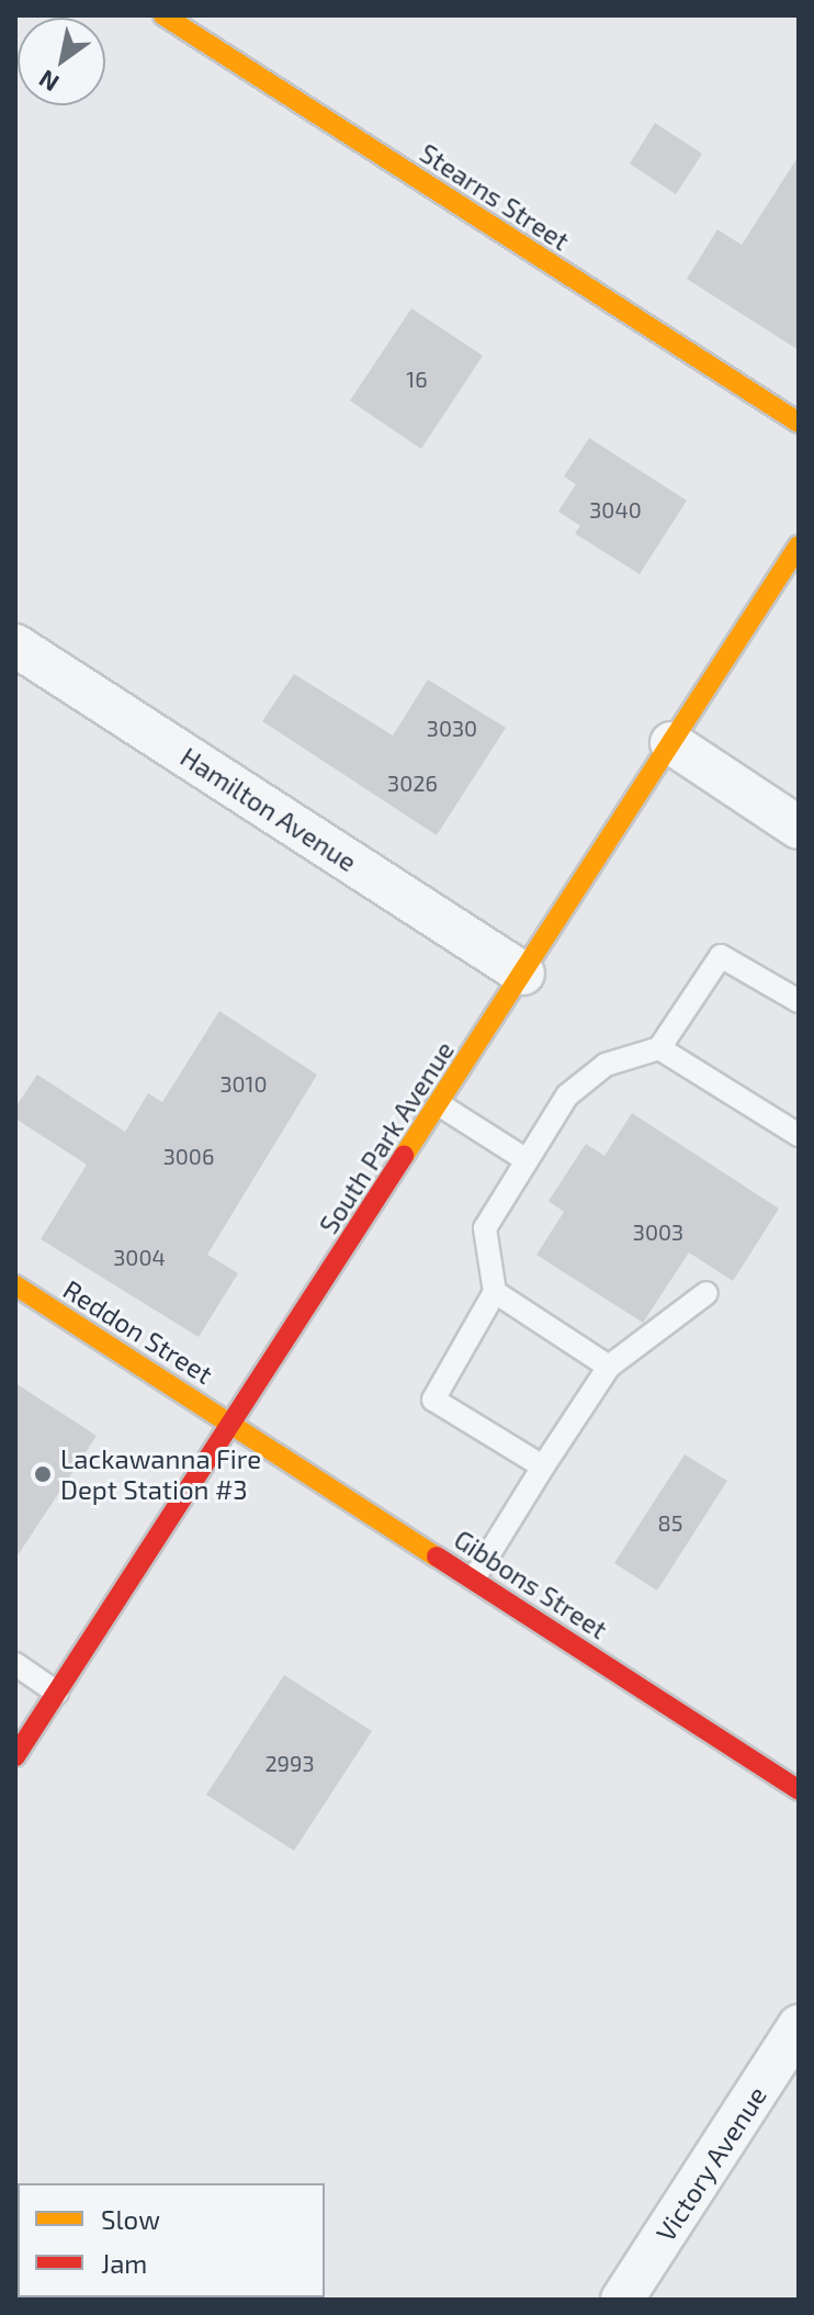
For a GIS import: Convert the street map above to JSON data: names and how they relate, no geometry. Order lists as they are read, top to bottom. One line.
{"streets":{"street":["Stearns Street","Hamilton Avenue","South Park Avenue","Reddon Street","Gibbons Street","Victory Avenue"]},"crossings":[["Hamilton Avenue","South Park Avenue"],["South Park Avenue","Reddon Street"],["South Park Avenue","Gibbons Street"],["Reddon Street","Gibbons Street"]],"places":["Lackawanna Fire Dept Station #3"],"house_numbers":["16","3040","3030","3026","3010","3006","3003","3004","85","2993"],"legend":["Slow","Jam"],"north":"bottom left"}
